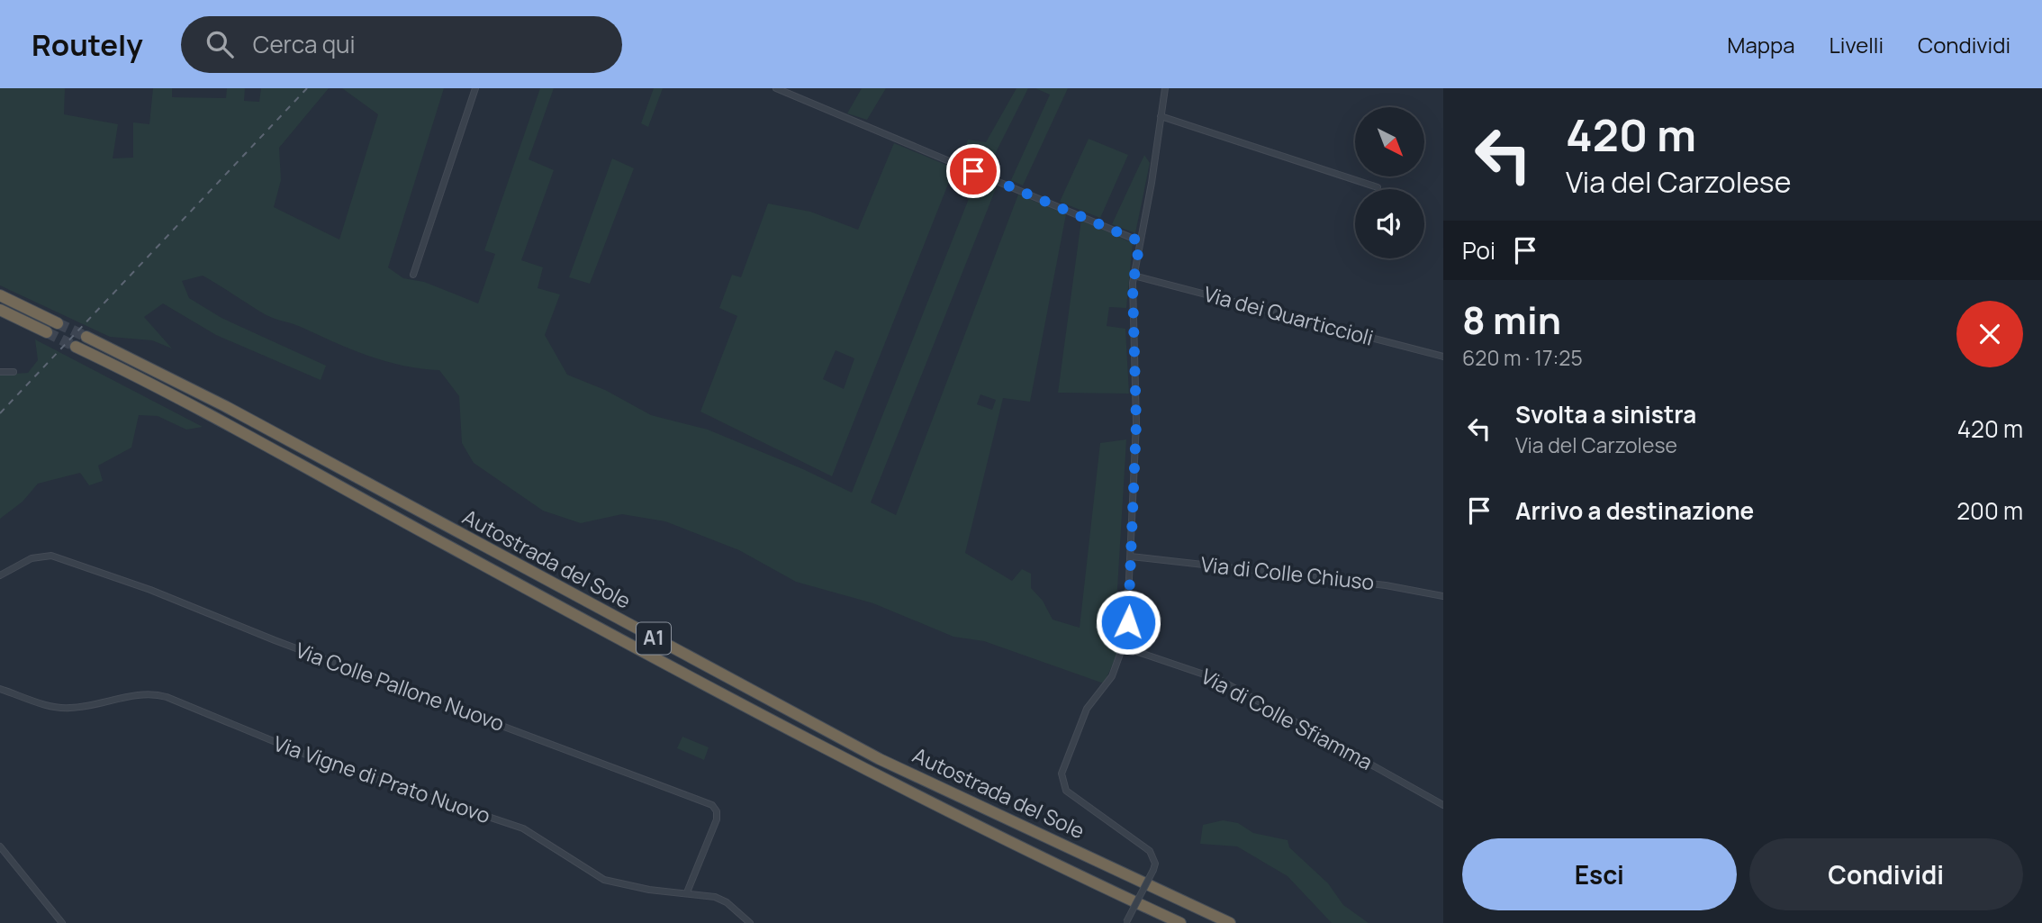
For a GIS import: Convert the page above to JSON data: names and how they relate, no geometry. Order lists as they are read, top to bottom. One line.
{"streets":{"highway":["Autostrada del Sole","A1"],"street":["Via dei Quarticcioli","Via di Colle Chiuso","Via Colle Pallone Nuovo","Via di Colle Sfiamma","Via Vigne di Prato Nuovo"]},"crossings":[["Via Colle Pallone Nuovo","Via Vigne di Prato Nuovo"]],"north":"bottom right","page":{"header":"Routely","search":"Cerca qui","nav":["Mappa","Livelli","Condividi"],"turn":["420 m","Via del Carzolese"],"then":"Poi","heading":["8 min","620 m · 17:25"],"list":[{"name":"Svolta a sinistra","note":"Via del Carzolese","value":"420 m"},{"name":"Arrivo a destinazione","value":"200 m"}],"buttons":["Esci","Condividi"]}}
